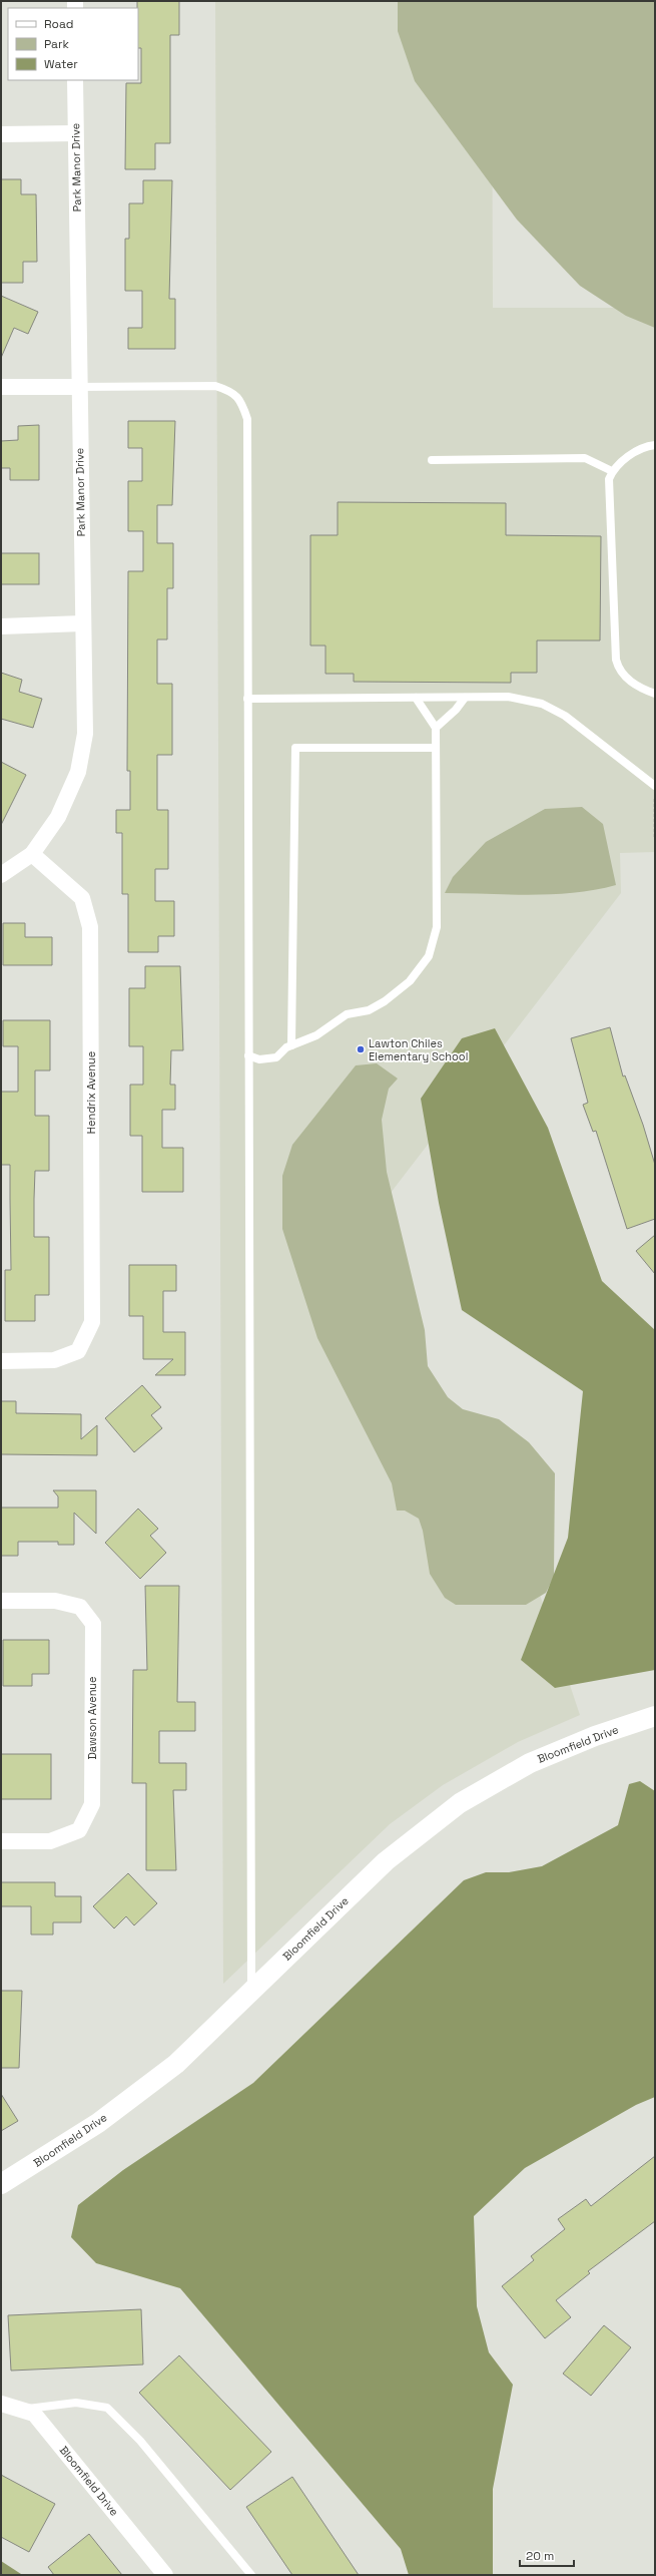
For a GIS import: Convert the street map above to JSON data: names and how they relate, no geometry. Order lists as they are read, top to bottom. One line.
{"streets":{"street":["Park Manor Drive","Hendrix Avenue","Dawson Avenue","Bloomfield Drive"]},"crossings":[["Park Manor Drive","Hendrix Avenue"]],"places":["Lawton Chiles Elementary School"],"legend":["Road","Park","Water"],"scale_bar":"20 m"}
